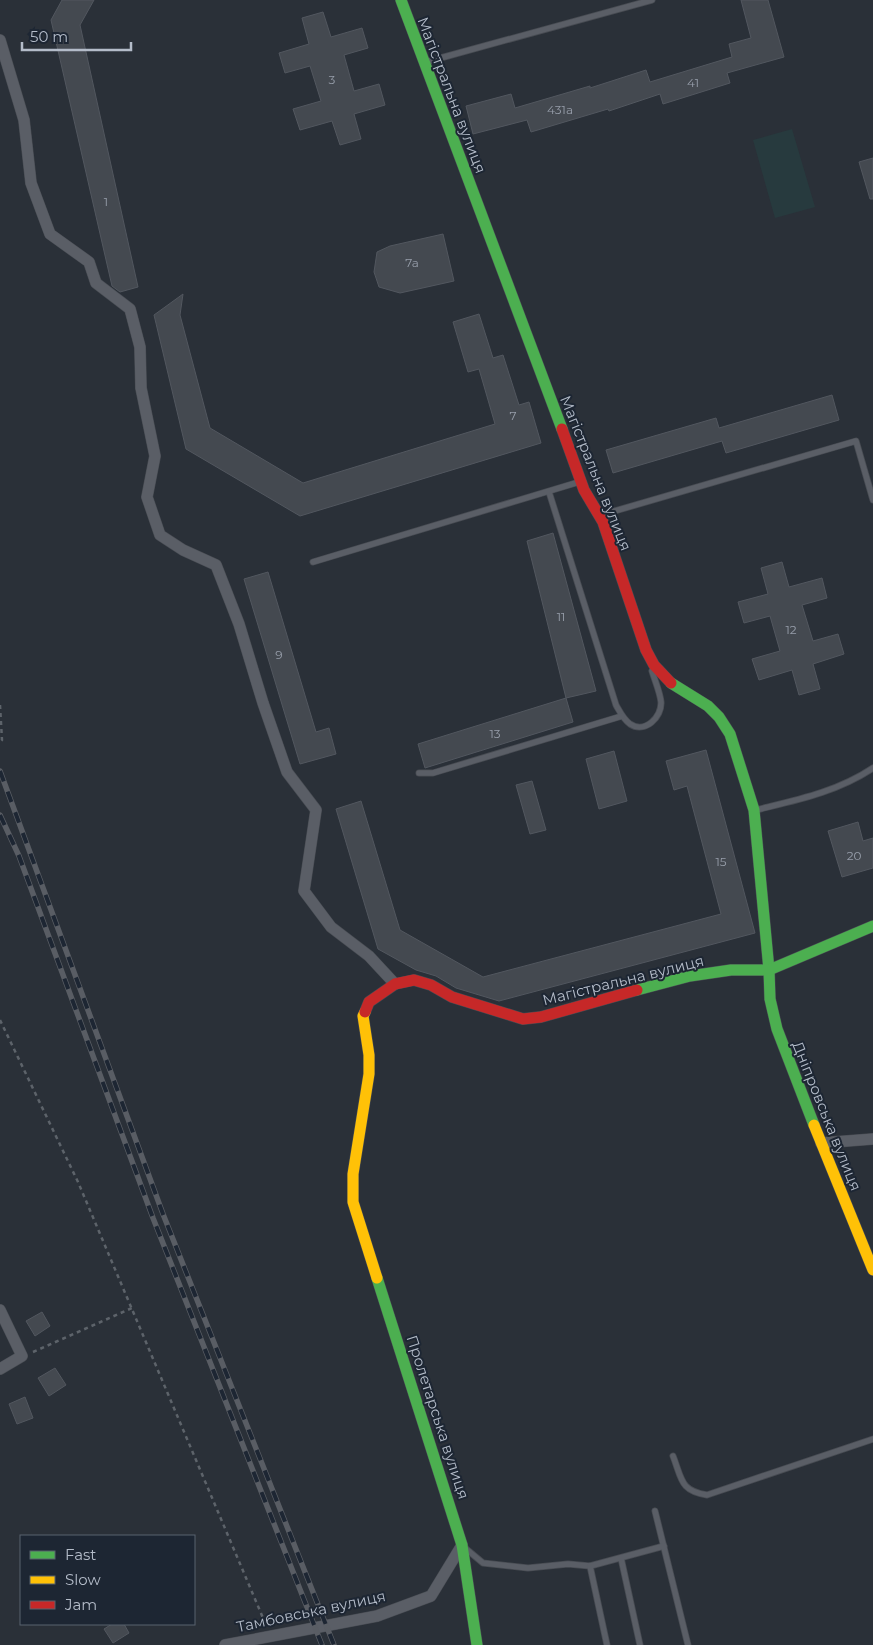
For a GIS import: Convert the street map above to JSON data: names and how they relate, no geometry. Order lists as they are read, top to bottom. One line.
{"streets":{"street":["Магістральна вулиця","Дніпровська вулиця","Пролетарська вулиця","Тамбовська вулиця"]},"crossings":[["Магістральна вулиця","Дніпровська вулиця"],["Магістральна вулиця","Пролетарська вулиця"],["Пролетарська вулиця","Тамбовська вулиця"]],"house_numbers":["3","41","431а","1","7а","7","11","12","9","13","20","15"],"legend":["Fast","Slow","Jam"],"scale_bar":"50 m"}
